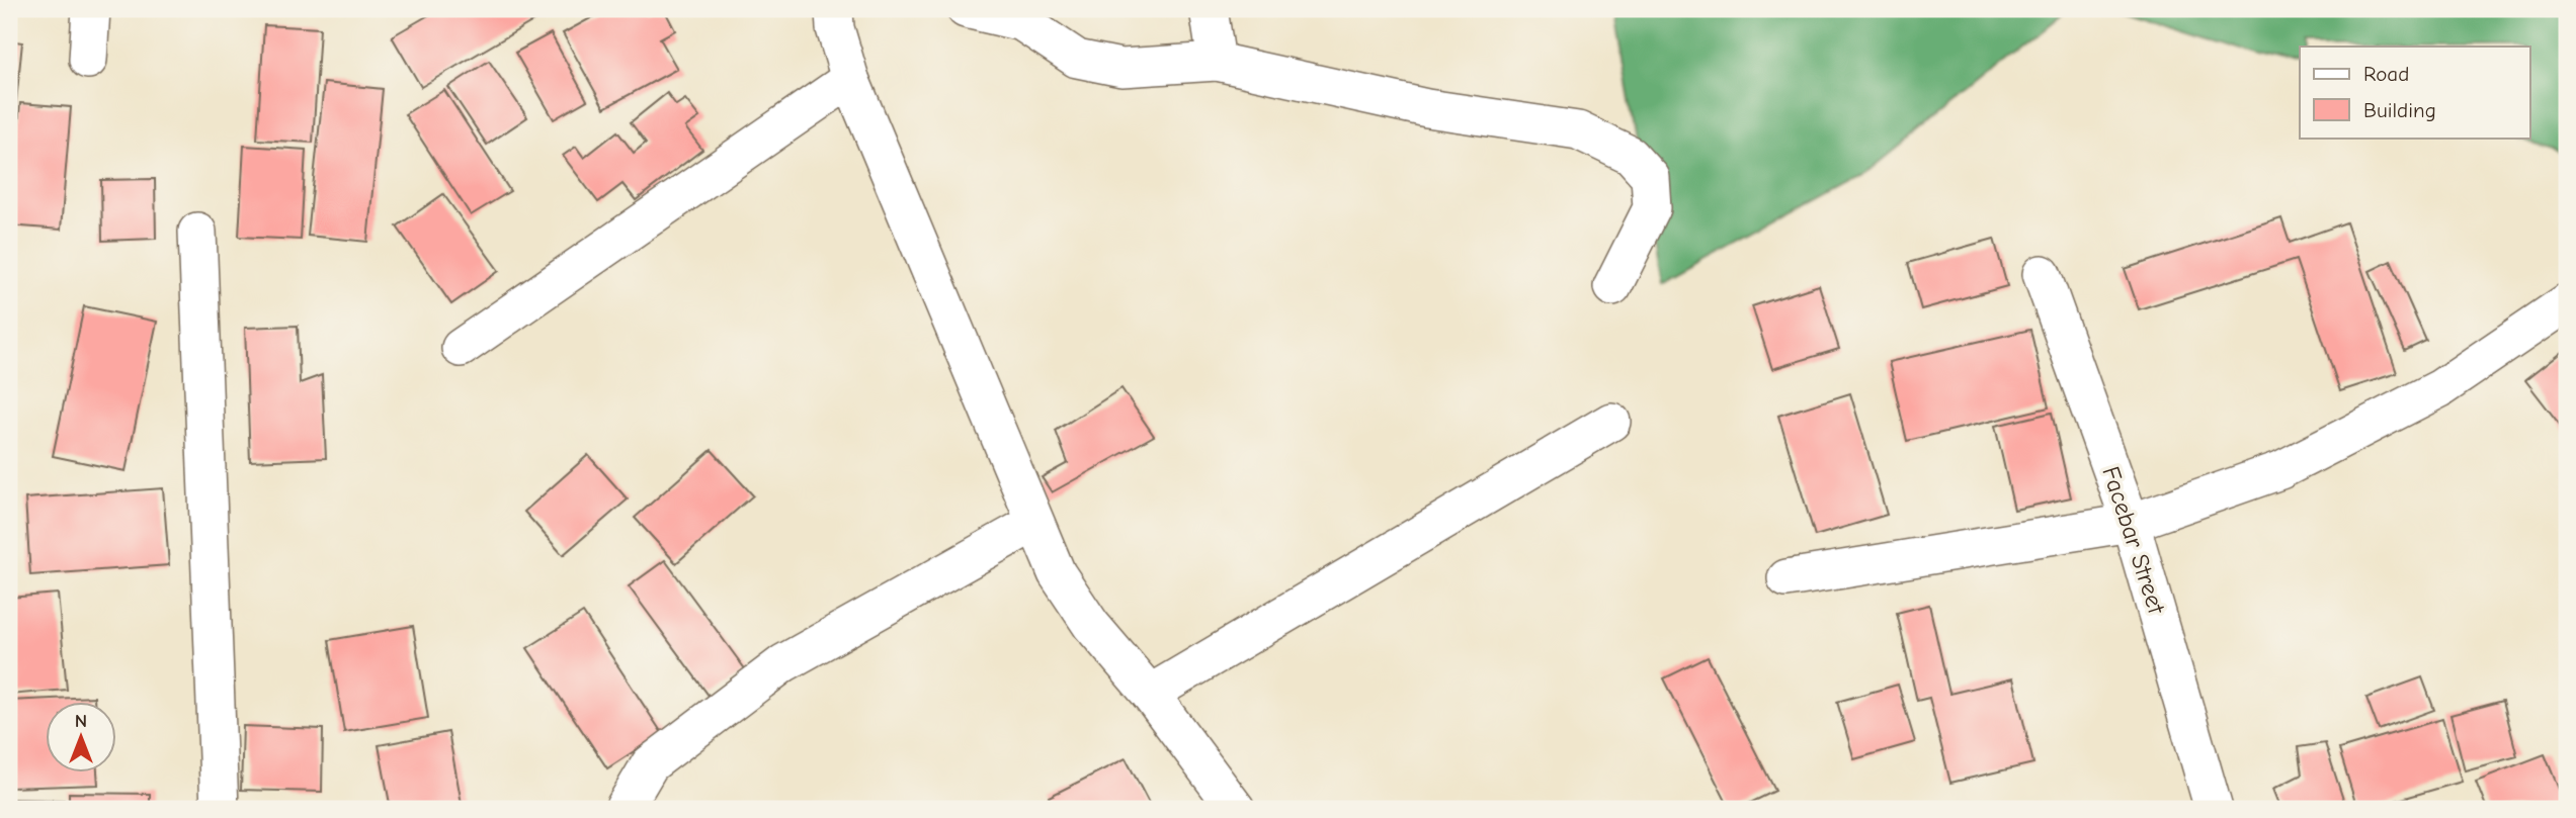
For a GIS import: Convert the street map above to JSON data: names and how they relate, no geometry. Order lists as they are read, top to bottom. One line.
{"streets":{"street":["Facebar Street"]},"legend":["Road","Building"],"north":"top"}
